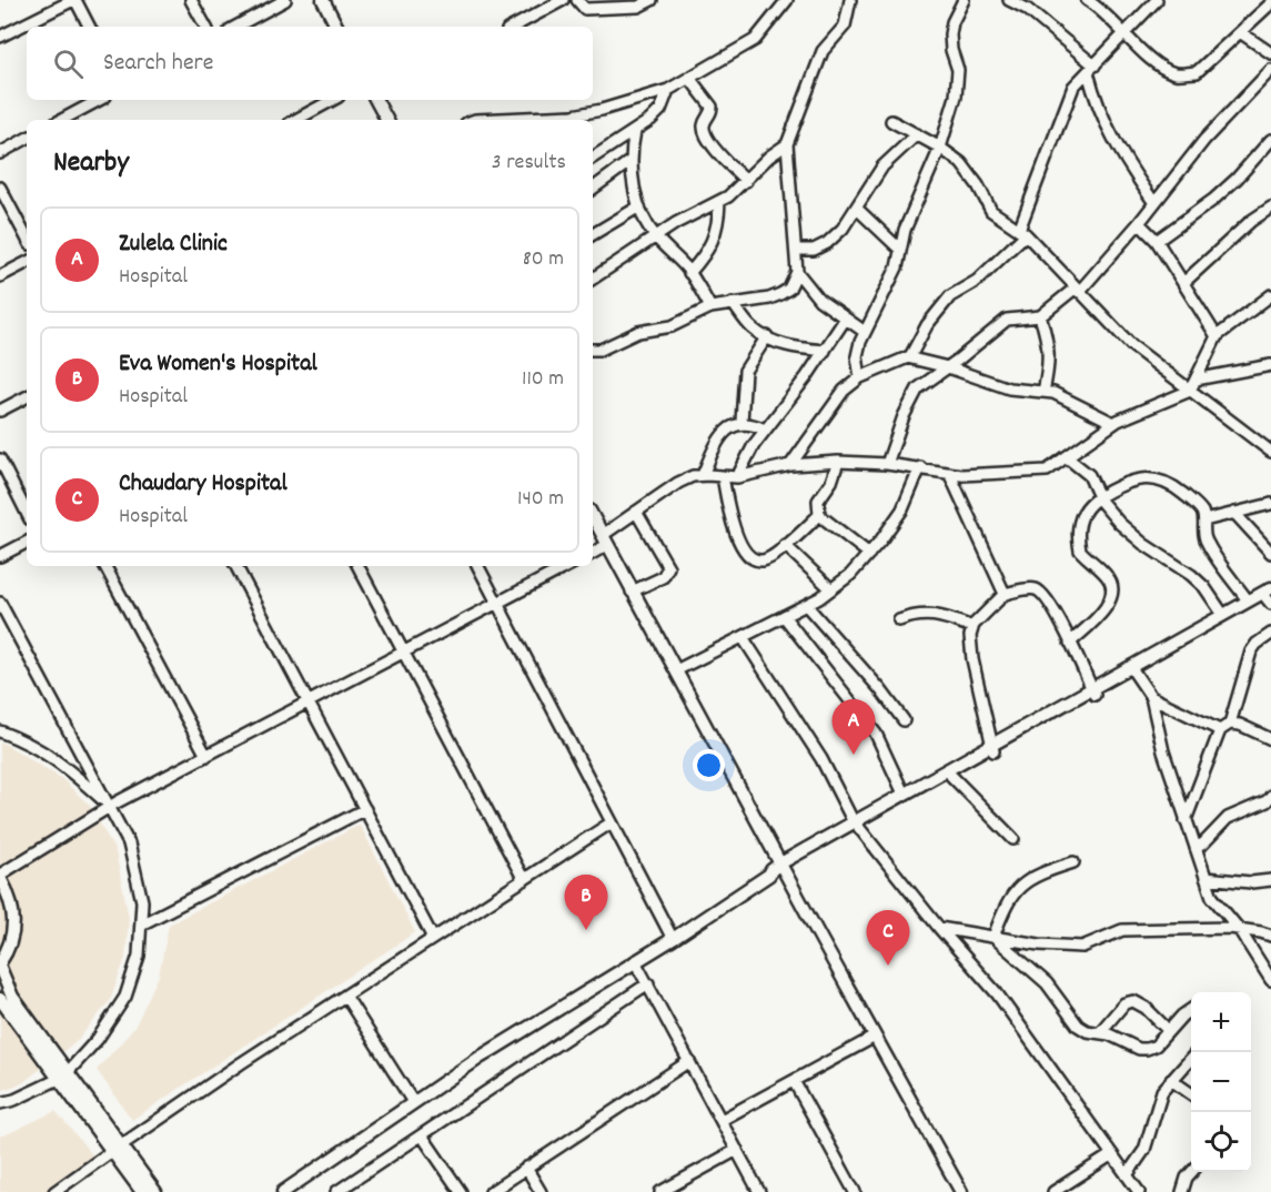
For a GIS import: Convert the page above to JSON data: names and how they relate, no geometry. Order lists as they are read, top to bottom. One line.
{"page":{"search":"Search here","heading":["Nearby","3 results"],"list":[{"mark":"A","name":"Zulela Clinic","note":"Hospital","value":"80 m"},{"mark":"B","name":"Eva Women's Hospital","note":"Hospital","value":"110 m"},{"mark":"C","name":"Chaudary Hospital","note":"Hospital","value":"140 m"}],"pins":["A","B","C"],"map_buttons":["+","−"]}}
